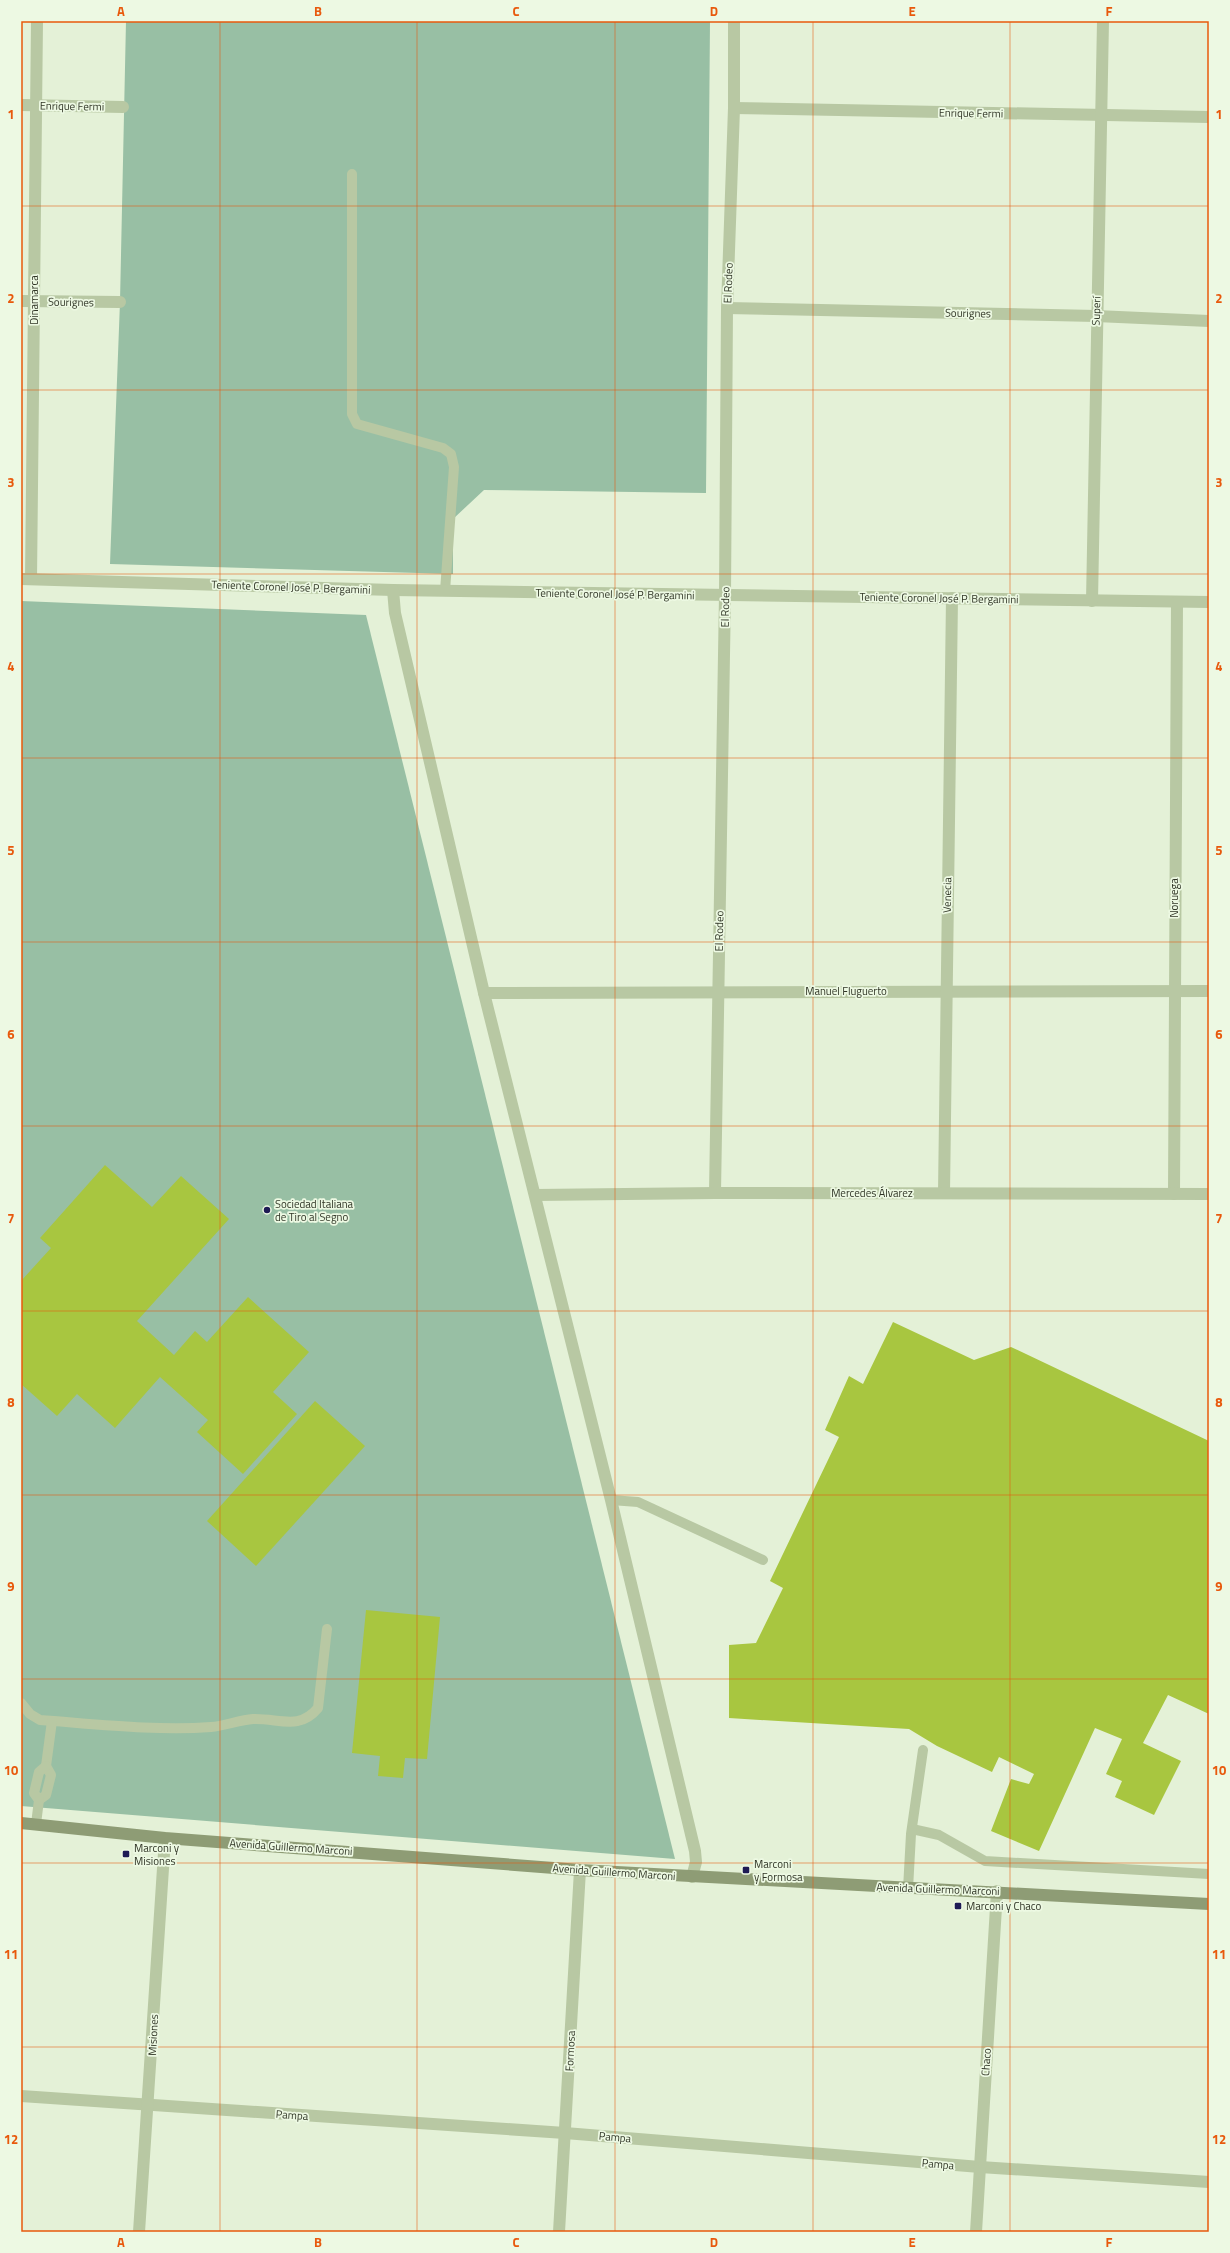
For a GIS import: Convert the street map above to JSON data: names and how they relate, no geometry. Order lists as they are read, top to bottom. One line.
{"streets":{"main road":["Avenida Guillermo Marconi"],"street":["Enrique Fermi","El Rodeo","Dinamarca","Sourignes","Superí","Teniente Coronel José P. Bergamini","Venecia","Noruega","Manuel Fluguerto","Mercedes Álvarez","Misiones","Formosa","Chaco","Pampa"]},"crossings":[["Enrique Fermi","El Rodeo"],["Enrique Fermi","Dinamarca"],["Enrique Fermi","Superí"],["El Rodeo","Sourignes"],["El Rodeo","Teniente Coronel José P. Bergamini"],["El Rodeo","Manuel Fluguerto"],["El Rodeo","Mercedes Álvarez"],["Dinamarca","Sourignes"],["Dinamarca","Teniente Coronel José P. Bergamini"],["Sourignes","Superí"],["Superí","Teniente Coronel José P. Bergamini"],["Teniente Coronel José P. Bergamini","Venecia"],["Teniente Coronel José P. Bergamini","Noruega"],["Venecia","Manuel Fluguerto"],["Venecia","Mercedes Álvarez"],["Noruega","Manuel Fluguerto"],["Noruega","Mercedes Álvarez"],["Avenida Guillermo Marconi","Misiones"],["Avenida Guillermo Marconi","Formosa"],["Avenida Guillermo Marconi","Chaco"],["Misiones","Pampa"],["Formosa","Pampa"],["Chaco","Pampa"]],"places":{"other":["Sociedad Italiana de Tiro al Segno"],"transit":["Marconi y Misiones","Marconi y Formosa","Marconi y Chaco"]},"grid":{"columns":["A","B","C","D","E","F"],"rows":["1","2","3","4","5","6","7","8","9","10","11","12"]}}
